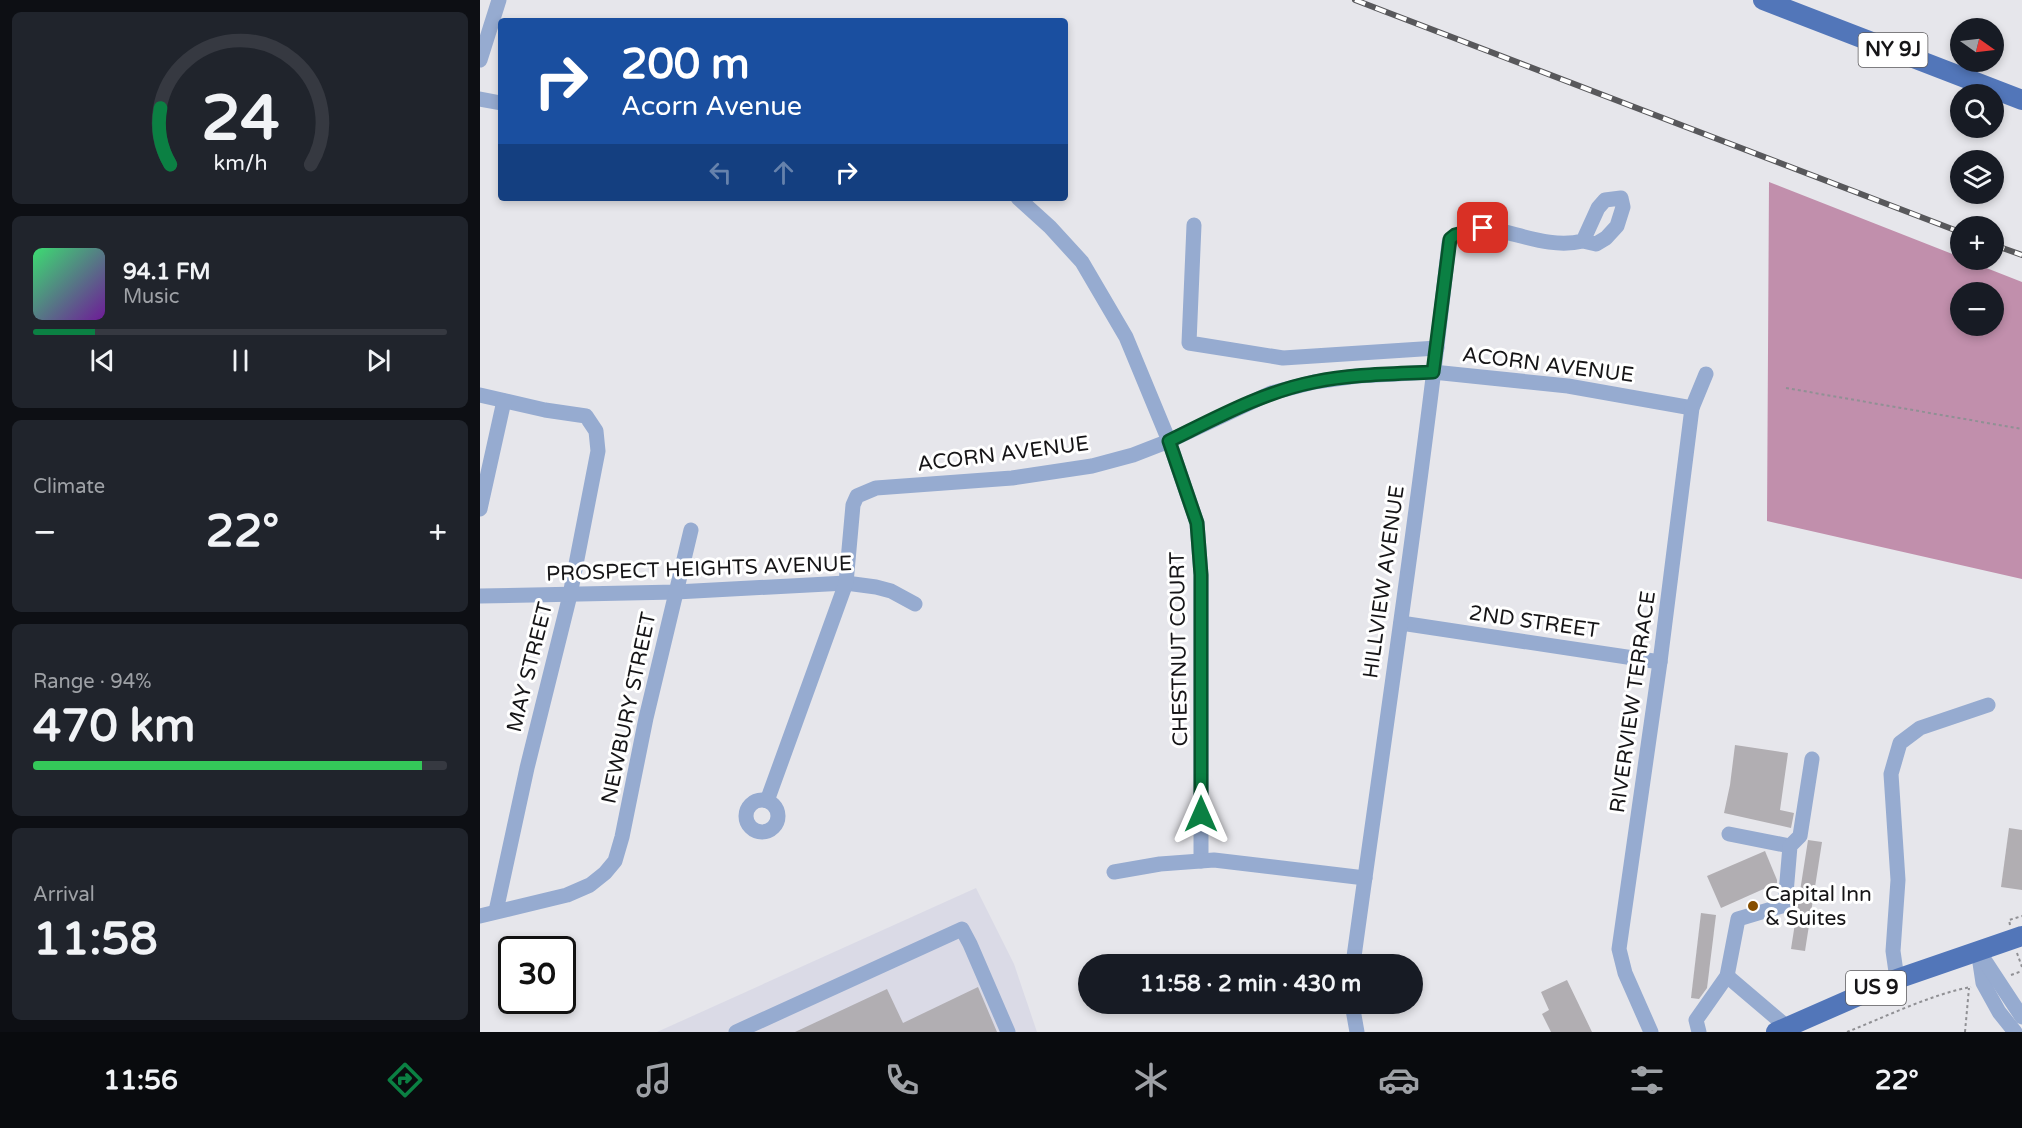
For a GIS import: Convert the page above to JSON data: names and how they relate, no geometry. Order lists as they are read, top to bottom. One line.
{"streets":{"main road":["NY 9J","US 9"],"street":["ACORN AVENUE","PROSPECT HEIGHTS AVENUE","HILLVIEW AVENUE","2ND STREET","CHESTNUT COURT","MAY STREET","RIVERVIEW TERRACE","NEWBURY STREET"]},"crossings":[["ACORN AVENUE","PROSPECT HEIGHTS AVENUE"],["ACORN AVENUE","HILLVIEW AVENUE"],["ACORN AVENUE","CHESTNUT COURT"],["ACORN AVENUE","RIVERVIEW TERRACE"],["PROSPECT HEIGHTS AVENUE","MAY STREET"],["PROSPECT HEIGHTS AVENUE","NEWBURY STREET"],["HILLVIEW AVENUE","2ND STREET"],["2ND STREET","RIVERVIEW TERRACE"],["MAY STREET","NEWBURY STREET"]],"places":["Capital Inn & Suites"],"north":"right","page":{"map_buttons":["+","−"],"turn":["200 m","Acorn Avenue"],"song":["94.1 FM","Music"],"tile":["Climate",["Range · 94%","470 km"],["Arrival","11:58"]],"heat":["−","22°","+"],"limit":"30","trip":"11:58 · 2 min · 430 m","tabs":["11:56","22°"],"gauge":["24","km/h"]}}
